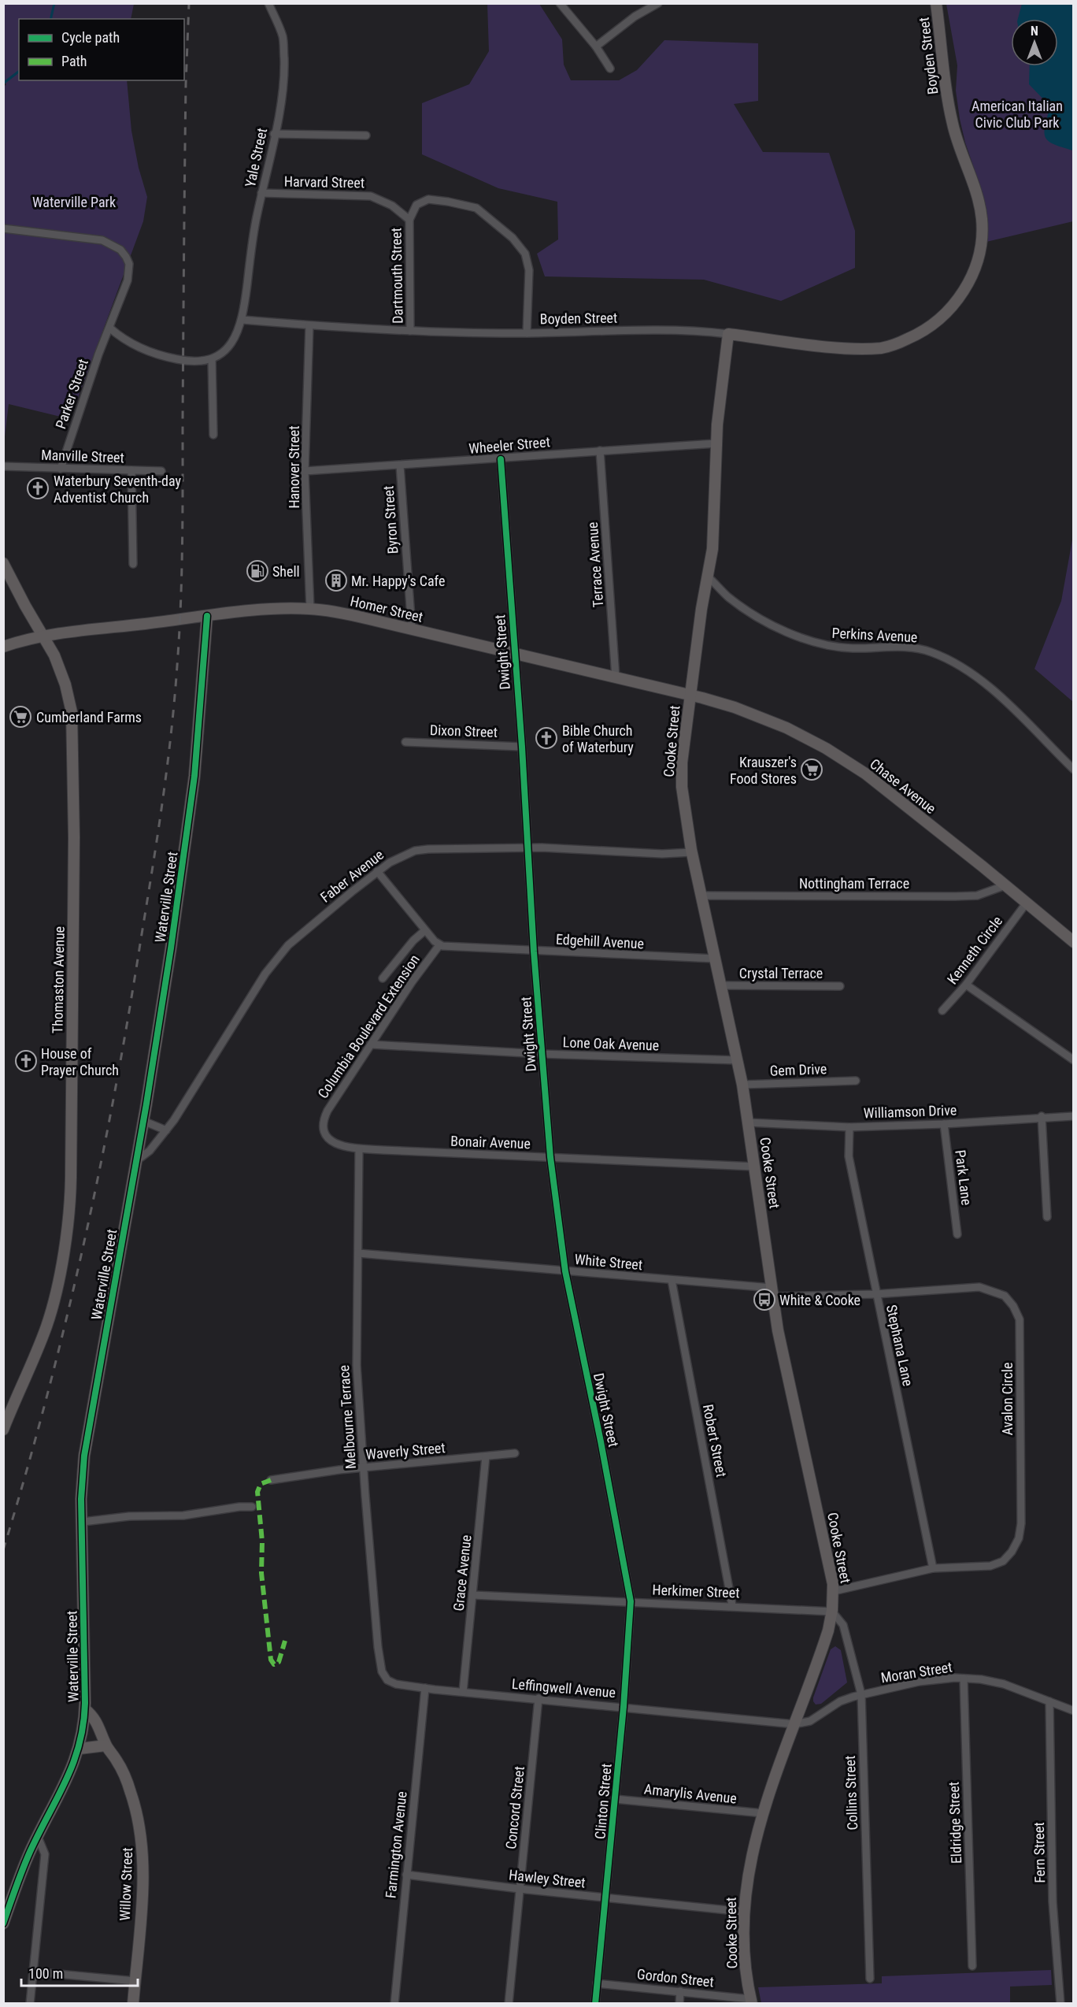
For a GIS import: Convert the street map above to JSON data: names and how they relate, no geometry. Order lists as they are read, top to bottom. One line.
{"streets":{"main road":["Boyden Street","Homer Street","Cooke Street","Chase Avenue","Waterville Street","Thomaston Avenue","Willow Street"],"street":["Yale Street","Harvard Street","Dartmouth Street","Parker Street","Wheeler Street","Manville Street","Hanover Street","Byron Street","Terrace Avenue","Perkins Avenue","Dwight Street","Dixon Street","Faber Avenue","Nottingham Terrace","Edgehill Avenue","Kenneth Circle","Crystal Terrace","Columbia Boulevard Extension","Lone Oak Avenue","Gem Drive","Williamson Drive","Bonair Avenue","Park Lane","White Street","Stephana Lane","Avalon Circle","Melbourne Terrace","Robert Street","Waverly Street","Grace Avenue","Herkimer Street","Moran Street","Leffingwell Avenue","Collins Street","Amarylis Avenue","Clinton Street","Concord Street","Eldridge Street","Farmington Avenue","Fern Street","Hawley Street","Gordon Street"]},"crossings":[["Boyden Street","Yale Street"],["Boyden Street","Dartmouth Street"],["Boyden Street","Hanover Street"],["Boyden Street","Cooke Street"],["Yale Street","Harvard Street"],["Harvard Street","Dartmouth Street"],["Parker Street","Manville Street"],["Wheeler Street","Hanover Street"],["Wheeler Street","Byron Street"],["Wheeler Street","Terrace Avenue"],["Wheeler Street","Dwight Street"],["Wheeler Street","Cooke Street"],["Hanover Street","Homer Street"],["Byron Street","Homer Street"],["Terrace Avenue","Homer Street"],["Homer Street","Dwight Street"],["Homer Street","Cooke Street"],["Homer Street","Chase Avenue"],["Homer Street","Waterville Street"],["Homer Street","Thomaston Avenue"],["Perkins Avenue","Cooke Street"],["Dwight Street","Dixon Street"],["Dwight Street","Faber Avenue"],["Dwight Street","Edgehill Avenue"],["Dwight Street","Lone Oak Avenue"],["Dwight Street","Bonair Avenue"],["Dwight Street","White Street"],["Dwight Street","Herkimer Street"],["Dwight Street","Clinton Street"],["Cooke Street","Chase Avenue"],["Cooke Street","Faber Avenue"],["Cooke Street","Nottingham Terrace"],["Cooke Street","Edgehill Avenue"],["Cooke Street","Crystal Terrace"],["Cooke Street","Lone Oak Avenue"],["Cooke Street","Gem Drive"],["Cooke Street","Williamson Drive"],["Cooke Street","Bonair Avenue"],["Cooke Street","White Street"],["Cooke Street","Avalon Circle"],["Cooke Street","Herkimer Street"],["Cooke Street","Moran Street"],["Cooke Street","Leffingwell Avenue"],["Cooke Street","Collins Street"],["Cooke Street","Amarylis Avenue"],["Cooke Street","Hawley Street"],["Cooke Street","Gordon Street"],["Chase Avenue","Nottingham Terrace"],["Chase Avenue","Kenneth Circle"],["Faber Avenue","Waterville Street"],["Waterville Street","Willow Street"],["Edgehill Avenue","Columbia Boulevard Extension"],["Columbia Boulevard Extension","Lone Oak Avenue"],["Columbia Boulevard Extension","Bonair Avenue"],["Williamson Drive","Park Lane"],["Williamson Drive","Stephana Lane"],["Bonair Avenue","Melbourne Terrace"],["White Street","Avalon Circle"],["White Street","Melbourne Terrace"],["White Street","Robert Street"],["Stephana Lane","Avalon Circle"],["Melbourne Terrace","Waverly Street"],["Melbourne Terrace","Leffingwell Avenue"],["Robert Street","Herkimer Street"],["Waverly Street","Grace Avenue"],["Grace Avenue","Herkimer Street"],["Grace Avenue","Leffingwell Avenue"],["Herkimer Street","Collins Street"],["Herkimer Street","Clinton Street"],["Moran Street","Leffingwell Avenue"],["Moran Street","Collins Street"],["Moran Street","Eldridge Street"],["Moran Street","Fern Street"],["Leffingwell Avenue","Clinton Street"],["Leffingwell Avenue","Concord Street"],["Leffingwell Avenue","Farmington Avenue"],["Amarylis Avenue","Clinton Street"],["Clinton Street","Hawley Street"],["Clinton Street","Gordon Street"],["Concord Street","Hawley Street"],["Farmington Avenue","Hawley Street"]],"parks":["American Italian Civic Club Park","Waterville Park"],"places":{"church":["Waterbury Seventh-day Adventist Church","Bible Church of Waterbury","House of Prayer Church"],"fuel station":["Shell"],"building":["Mr. Happy's Cafe"],"supermarket":["Cumberland Farms","Krauszer's Food Stores"],"bus stop":["White & Cooke"]},"legend":["Cycle path","Path"],"scale_bar":"100 m","north":"top"}
